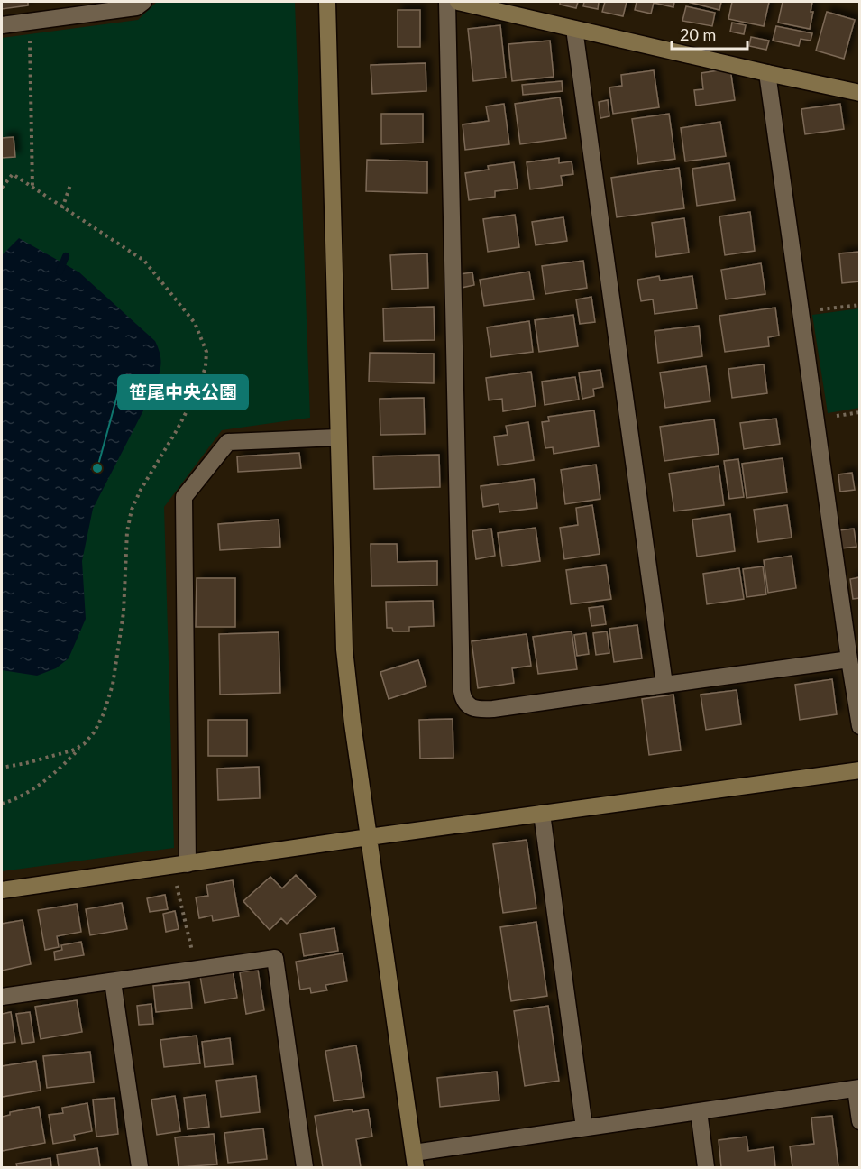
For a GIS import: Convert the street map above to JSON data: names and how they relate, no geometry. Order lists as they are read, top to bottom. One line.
{"places":["笹尾中央公園"],"scale_bar":"20 m"}
